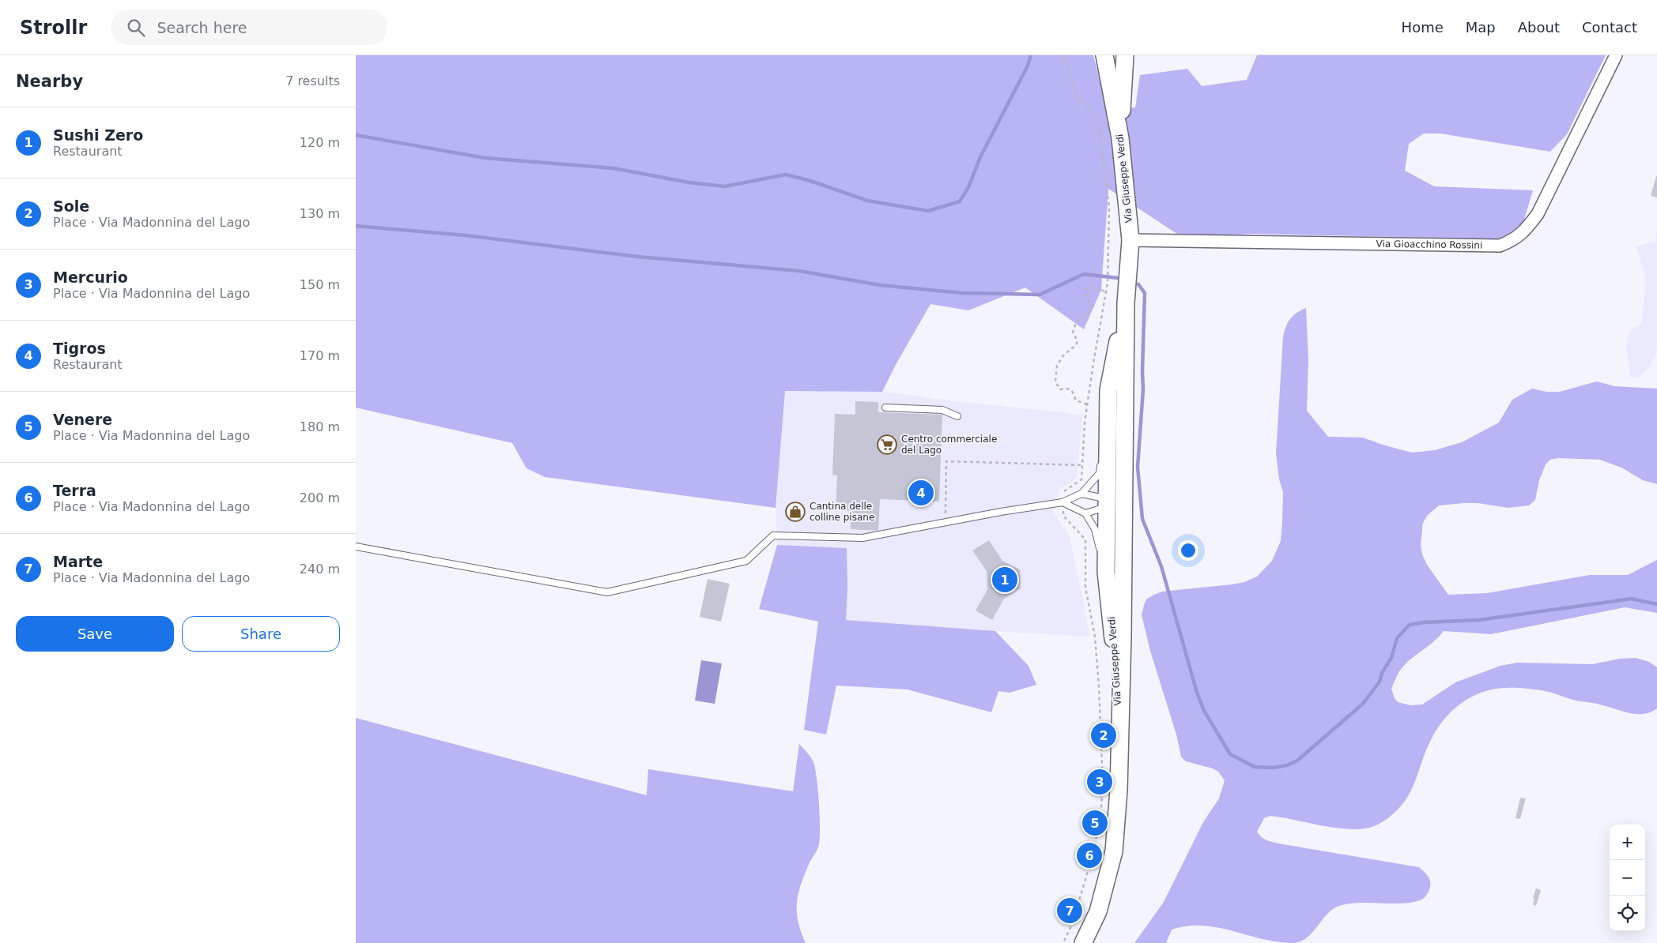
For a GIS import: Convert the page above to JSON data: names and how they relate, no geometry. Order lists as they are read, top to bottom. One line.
{"streets":{"main road":["Via Giuseppe Verdi"],"street":["Via Gioacchino Rossini"]},"crossings":[["Via Giuseppe Verdi","Via Gioacchino Rossini"]],"places":{"supermarket":["Centro commerciale del Lago"],"shop":["Cantina delle colline pisane"]},"page":{"header":"Strollr","search":"Search here","nav":["Home","Map","About","Contact"],"heading":["Nearby","7 results"],"list":[{"mark":"1","name":"Sushi Zero","note":"Restaurant","value":"120 m"},{"mark":"2","name":"Sole","note":"Place · Via Madonnina del Lago","value":"130 m"},{"mark":"3","name":"Mercurio","note":"Place · Via Madonnina del Lago","value":"150 m"},{"mark":"4","name":"Tigros","note":"Restaurant","value":"170 m"},{"mark":"5","name":"Venere","note":"Place · Via Madonnina del Lago","value":"180 m"},{"mark":"6","name":"Terra","note":"Place · Via Madonnina del Lago","value":"200 m"},{"mark":"7","name":"Marte","note":"Place · Via Madonnina del Lago","value":"240 m"}],"pins":["4","1","2","3","5","6","7"],"buttons":["Save","Share"],"map_buttons":["+","−"]}}
